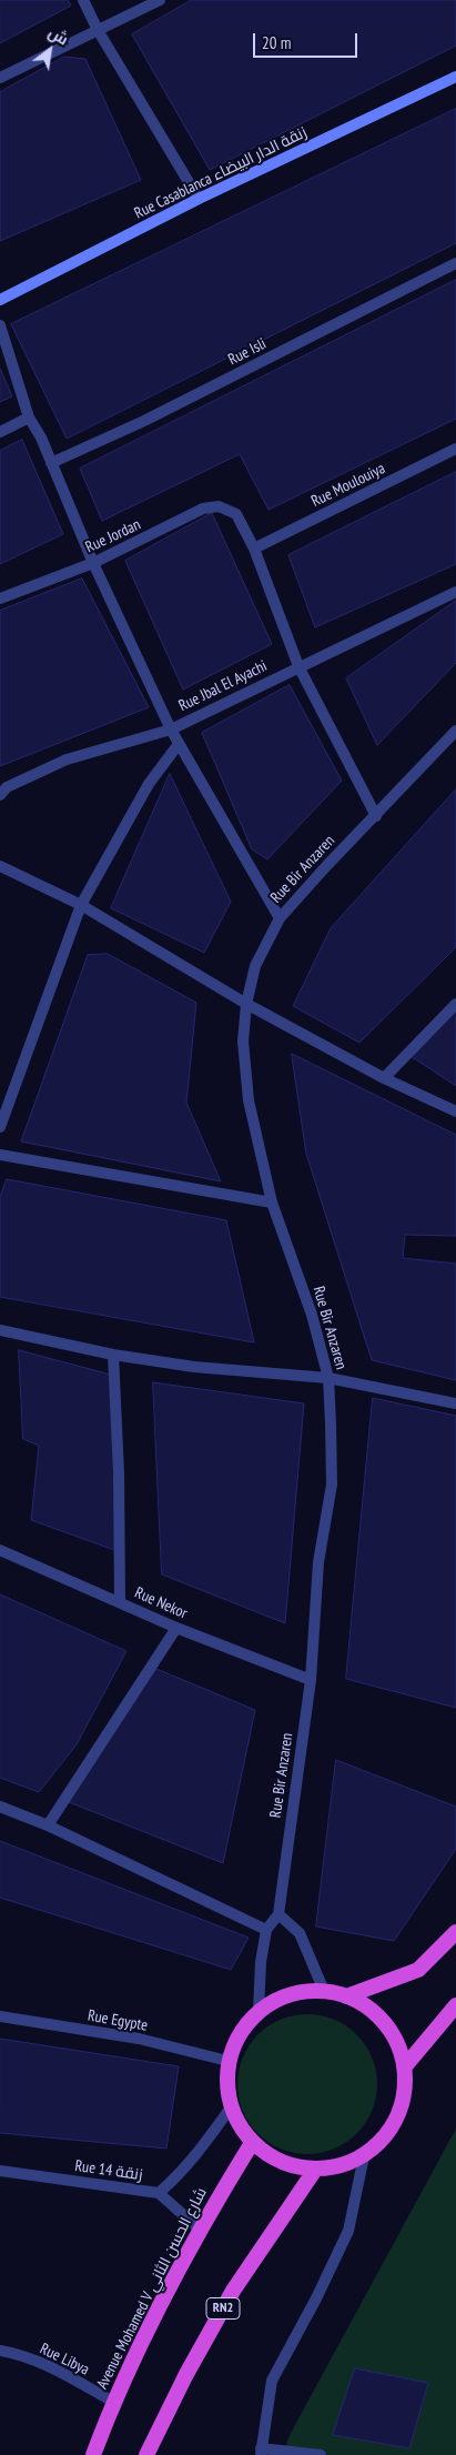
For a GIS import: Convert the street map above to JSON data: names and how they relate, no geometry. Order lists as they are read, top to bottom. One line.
{"streets":{"highway":["Avenue Mohamed V شارع الحسن الثاني","RN2"],"main road":["Rue Casablanca زنقة الدار البيضاء"],"street":["Rue Isli","Rue Moulouiya","Rue Jordan","Rue Jbal El Ayachi","Rue Bir Anzaren","Rue Nekor","Rue Egypte","Rue 14 زنقة","Rue Libya"]},"crossings":[["Rue Moulouiya","Rue Jordan"],["Rue Bir Anzaren","Rue Nekor"],["Rue Egypte","Avenue Mohamed V شارع الحسن الثاني"],["Rue Egypte","RN2"],["Rue 14 زنقة","Avenue Mohamed V شارع الحسن الثاني"],["Avenue Mohamed V شارع الحسن الثاني","RN2"],["Avenue Mohamed V شارع الحسن الثاني","Rue Libya"]],"scale_bar":"20 m","north":"top right"}
